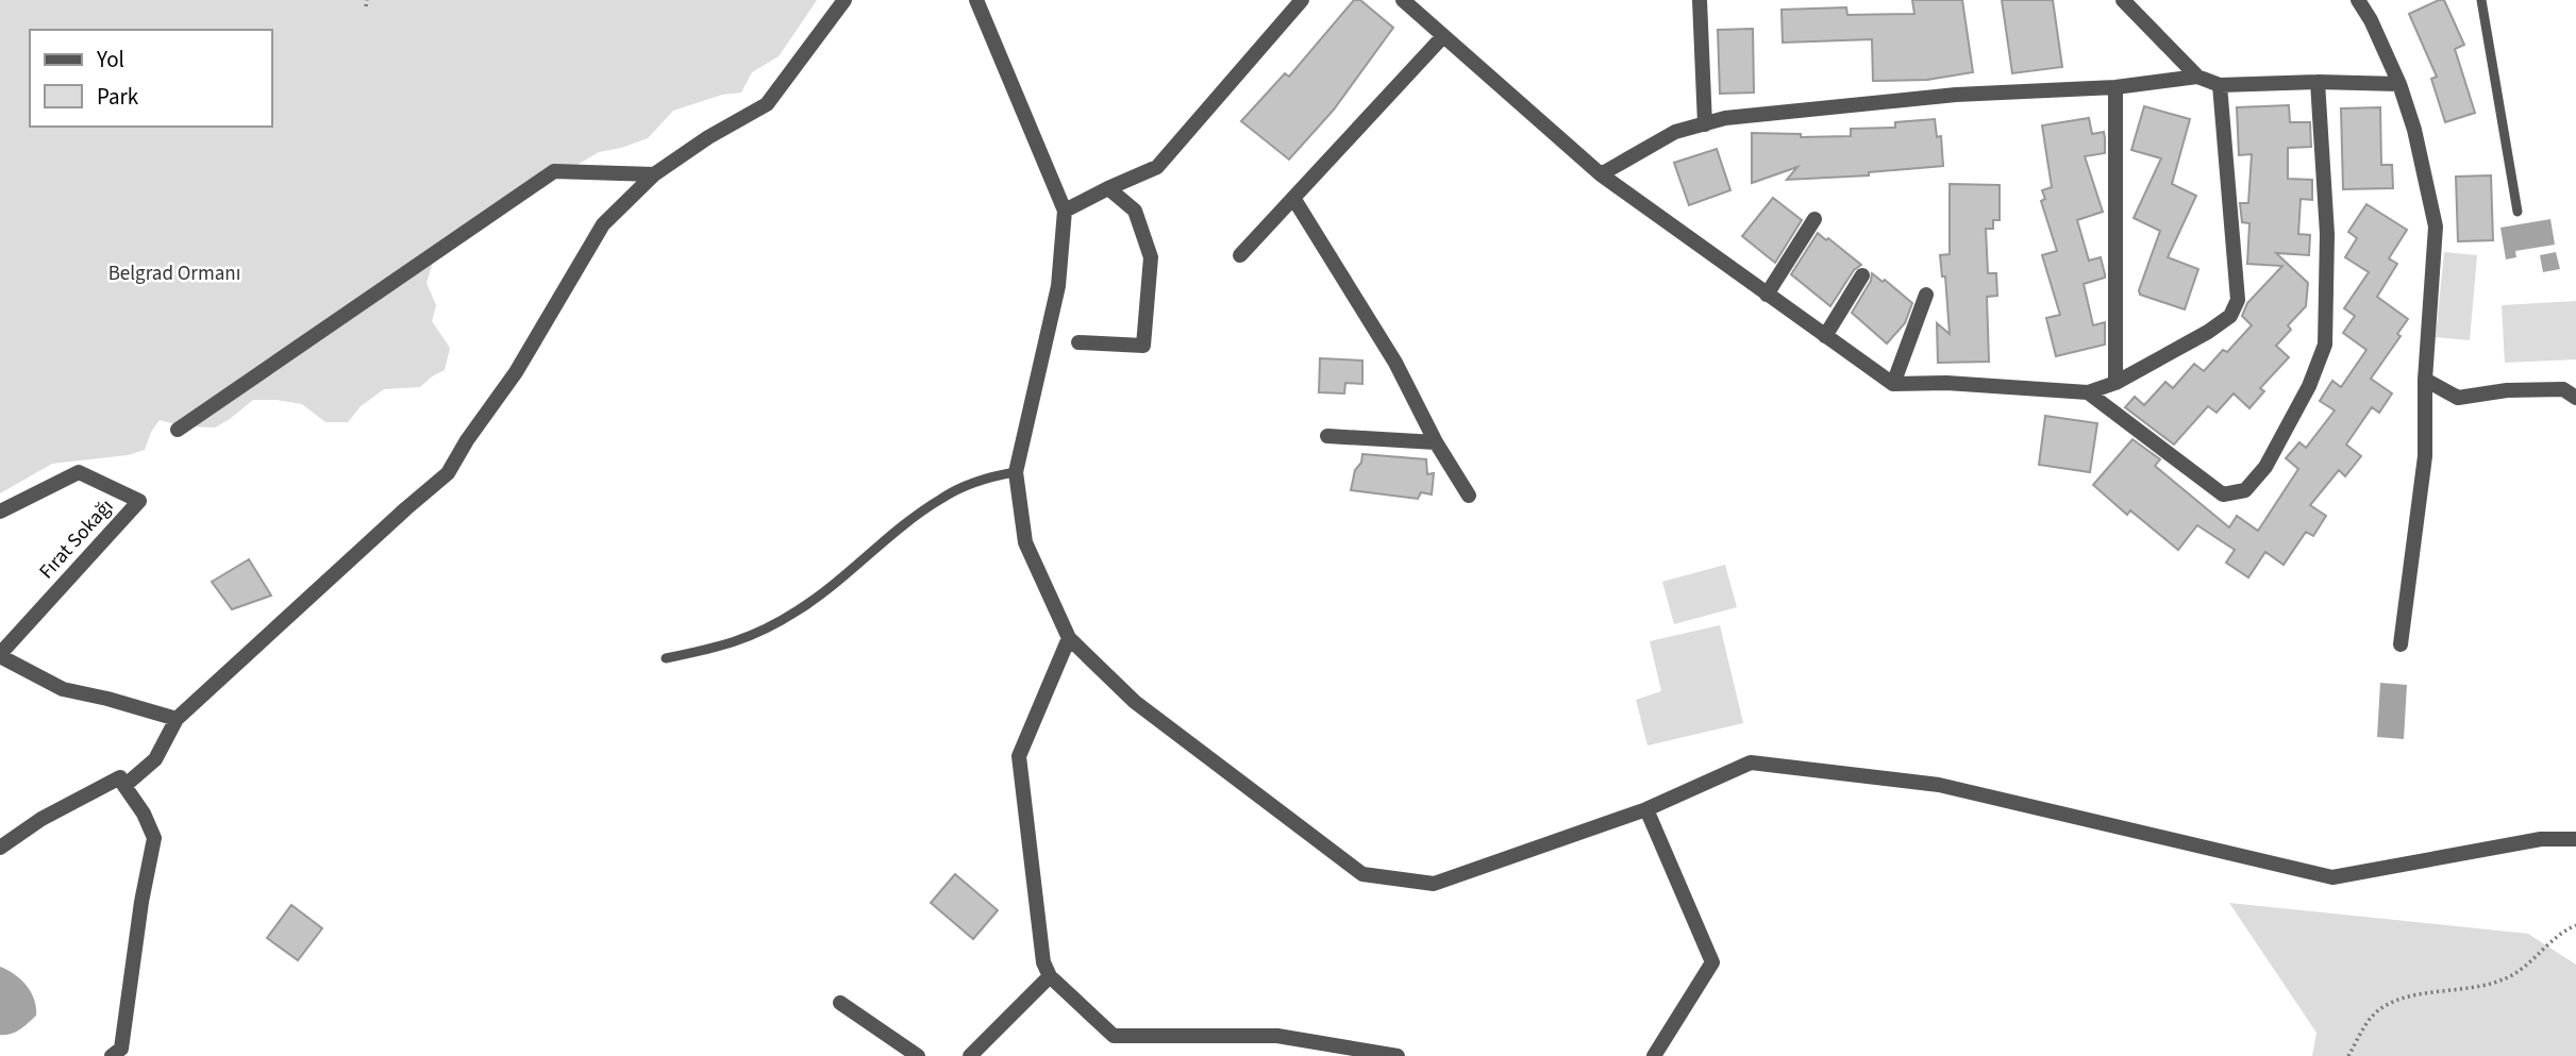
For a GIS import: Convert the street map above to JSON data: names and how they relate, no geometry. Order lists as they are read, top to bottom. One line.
{"streets":{"street":["Fırat Sokağı"]},"parks":["Belgrad Ormanı"],"legend":["Yol","Park"]}
